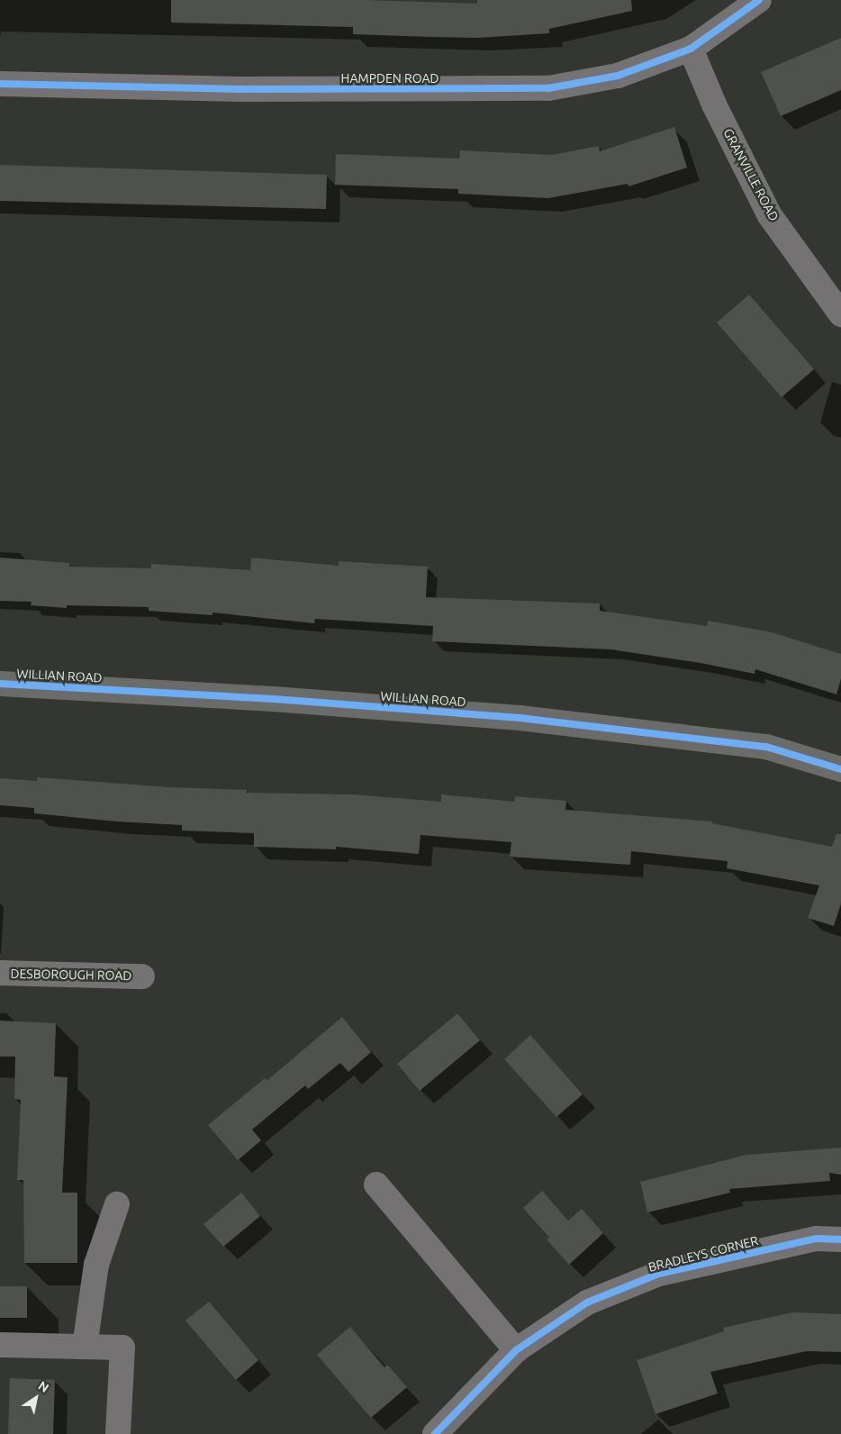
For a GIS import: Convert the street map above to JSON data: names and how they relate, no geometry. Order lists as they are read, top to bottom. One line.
{"streets":{"street":["HAMPDEN ROAD","GRANVILLE ROAD","WILLIAN ROAD","DESBOROUGH ROAD","BRADLEYS CORNER"]},"crossings":[["HAMPDEN ROAD","GRANVILLE ROAD"]],"north":"top right"}
